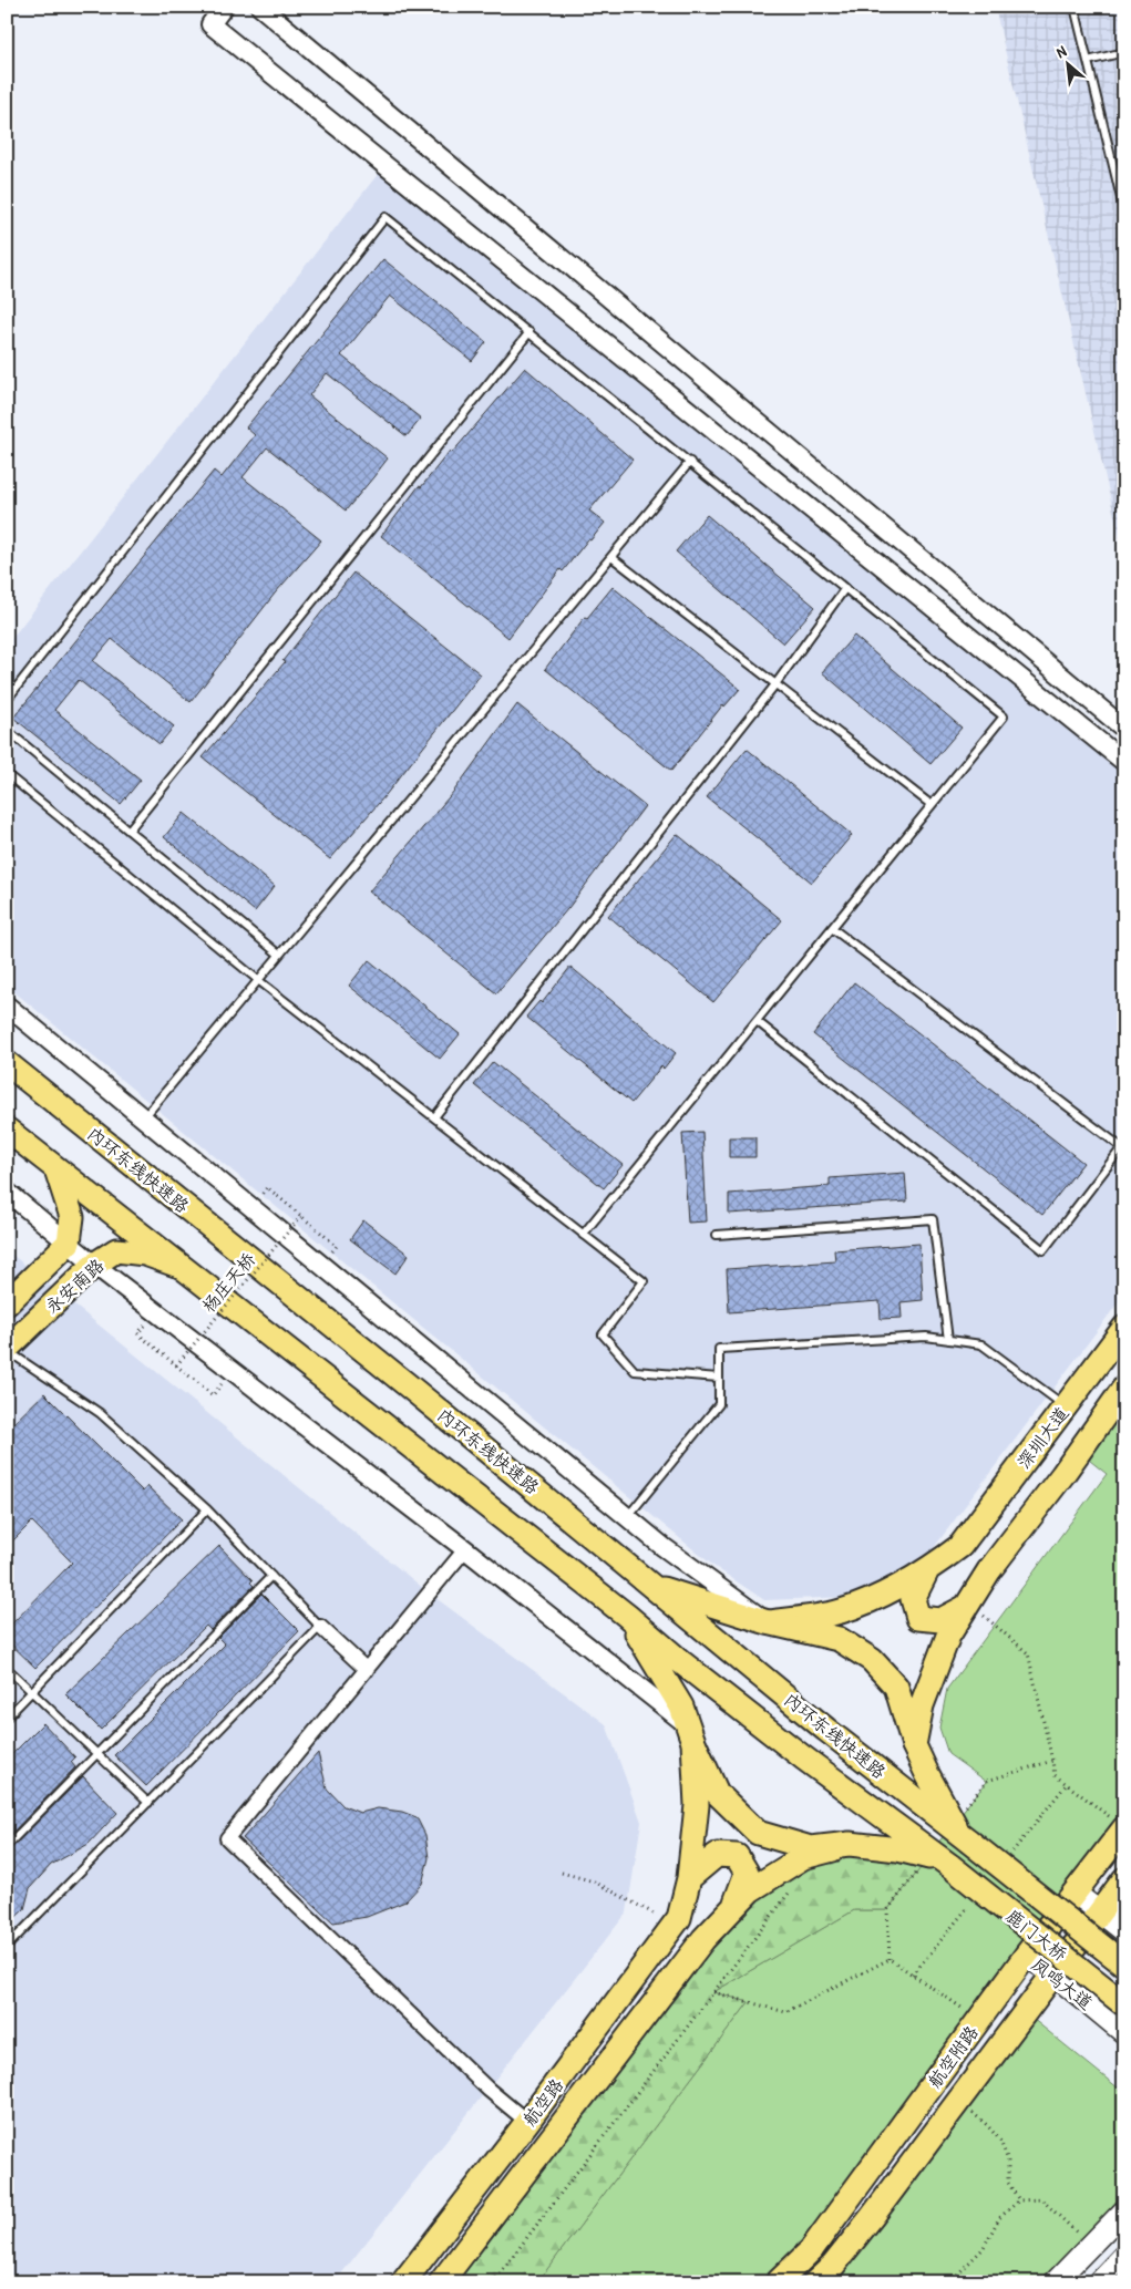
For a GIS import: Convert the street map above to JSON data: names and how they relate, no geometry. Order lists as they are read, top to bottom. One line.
{"streets":{"main road":["内环东线快速路","永安南路","深圳大道","鹿门大桥","凤鸣大道","航空附路","航空路"],"path":["杨庄天桥"]},"crossings":[["内环东线快速路","永安南路"],["内环东线快速路","鹿门大桥"],["凤鸣大道","航空附路"]],"north":"top left"}
